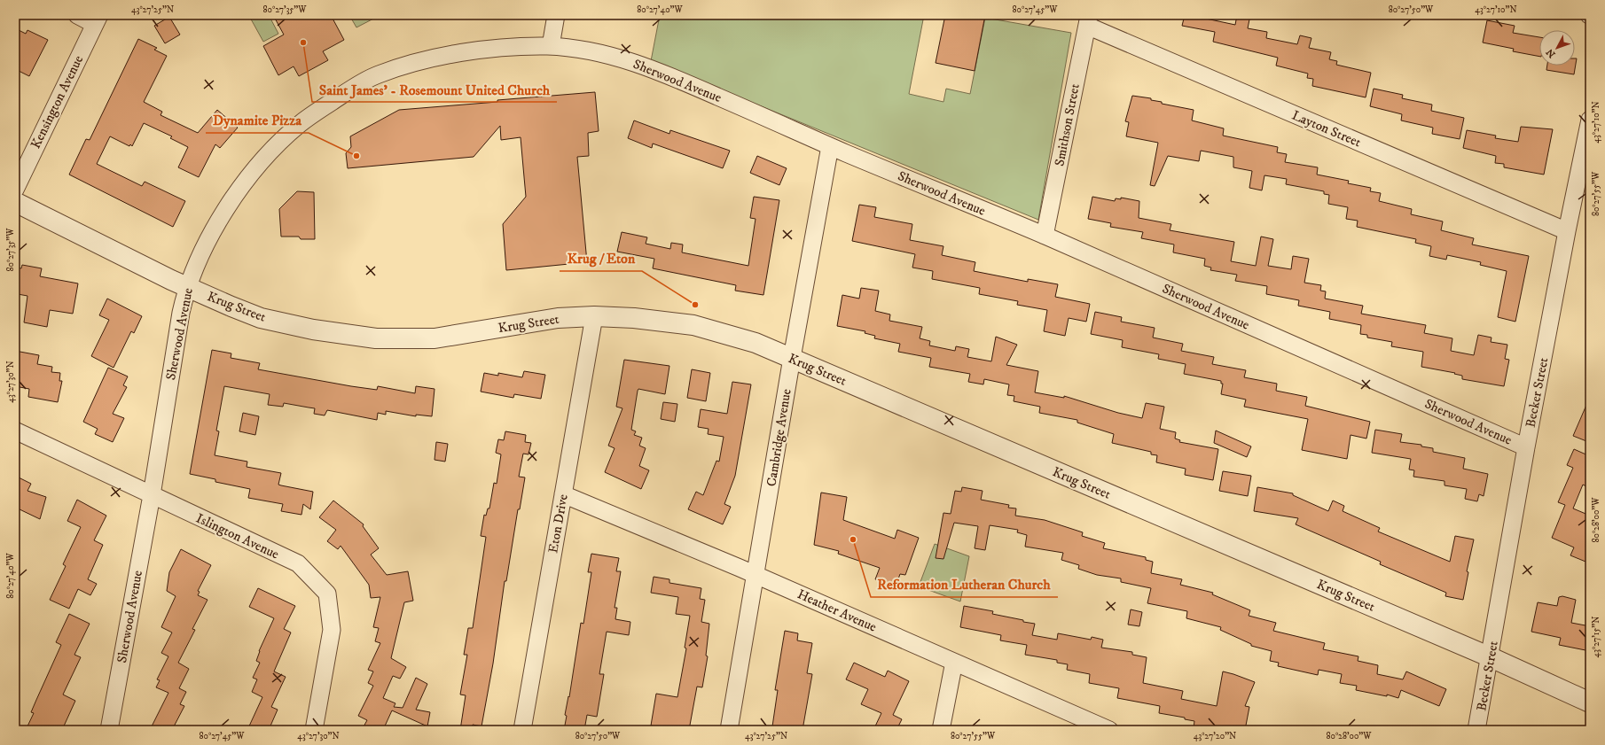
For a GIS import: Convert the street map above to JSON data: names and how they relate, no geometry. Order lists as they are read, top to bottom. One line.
{"streets":{"street":["Sherwood Avenue","Kensington Avenue","Smithson Street","Layton Street","Krug Street","Becker Street","Cambridge Avenue","Eton Drive","Islington Avenue","Heather Avenue"]},"crossings":[["Sherwood Avenue","Smithson Street"],["Sherwood Avenue","Krug Street"],["Sherwood Avenue","Becker Street"],["Sherwood Avenue","Cambridge Avenue"],["Sherwood Avenue","Islington Avenue"],["Smithson Street","Layton Street"],["Layton Street","Becker Street"],["Krug Street","Becker Street"],["Krug Street","Cambridge Avenue"],["Krug Street","Eton Drive"],["Cambridge Avenue","Heather Avenue"],["Eton Drive","Heather Avenue"]],"places":["Saint James' - Rosemount United Church","Dynamite Pizza","Krug / Eton","Reformation Lutheran Church"],"north":"bottom left","coordinates":["43°27'25\"N","80°27'35\"W","80°27'40\"W","80°27'45\"W","80°27'50\"W","43°27'10\"N","80°27'55\"W","43°27'30\"N","80°28'00\"W","43°27'15\"N","43°27'20\"N"]}
